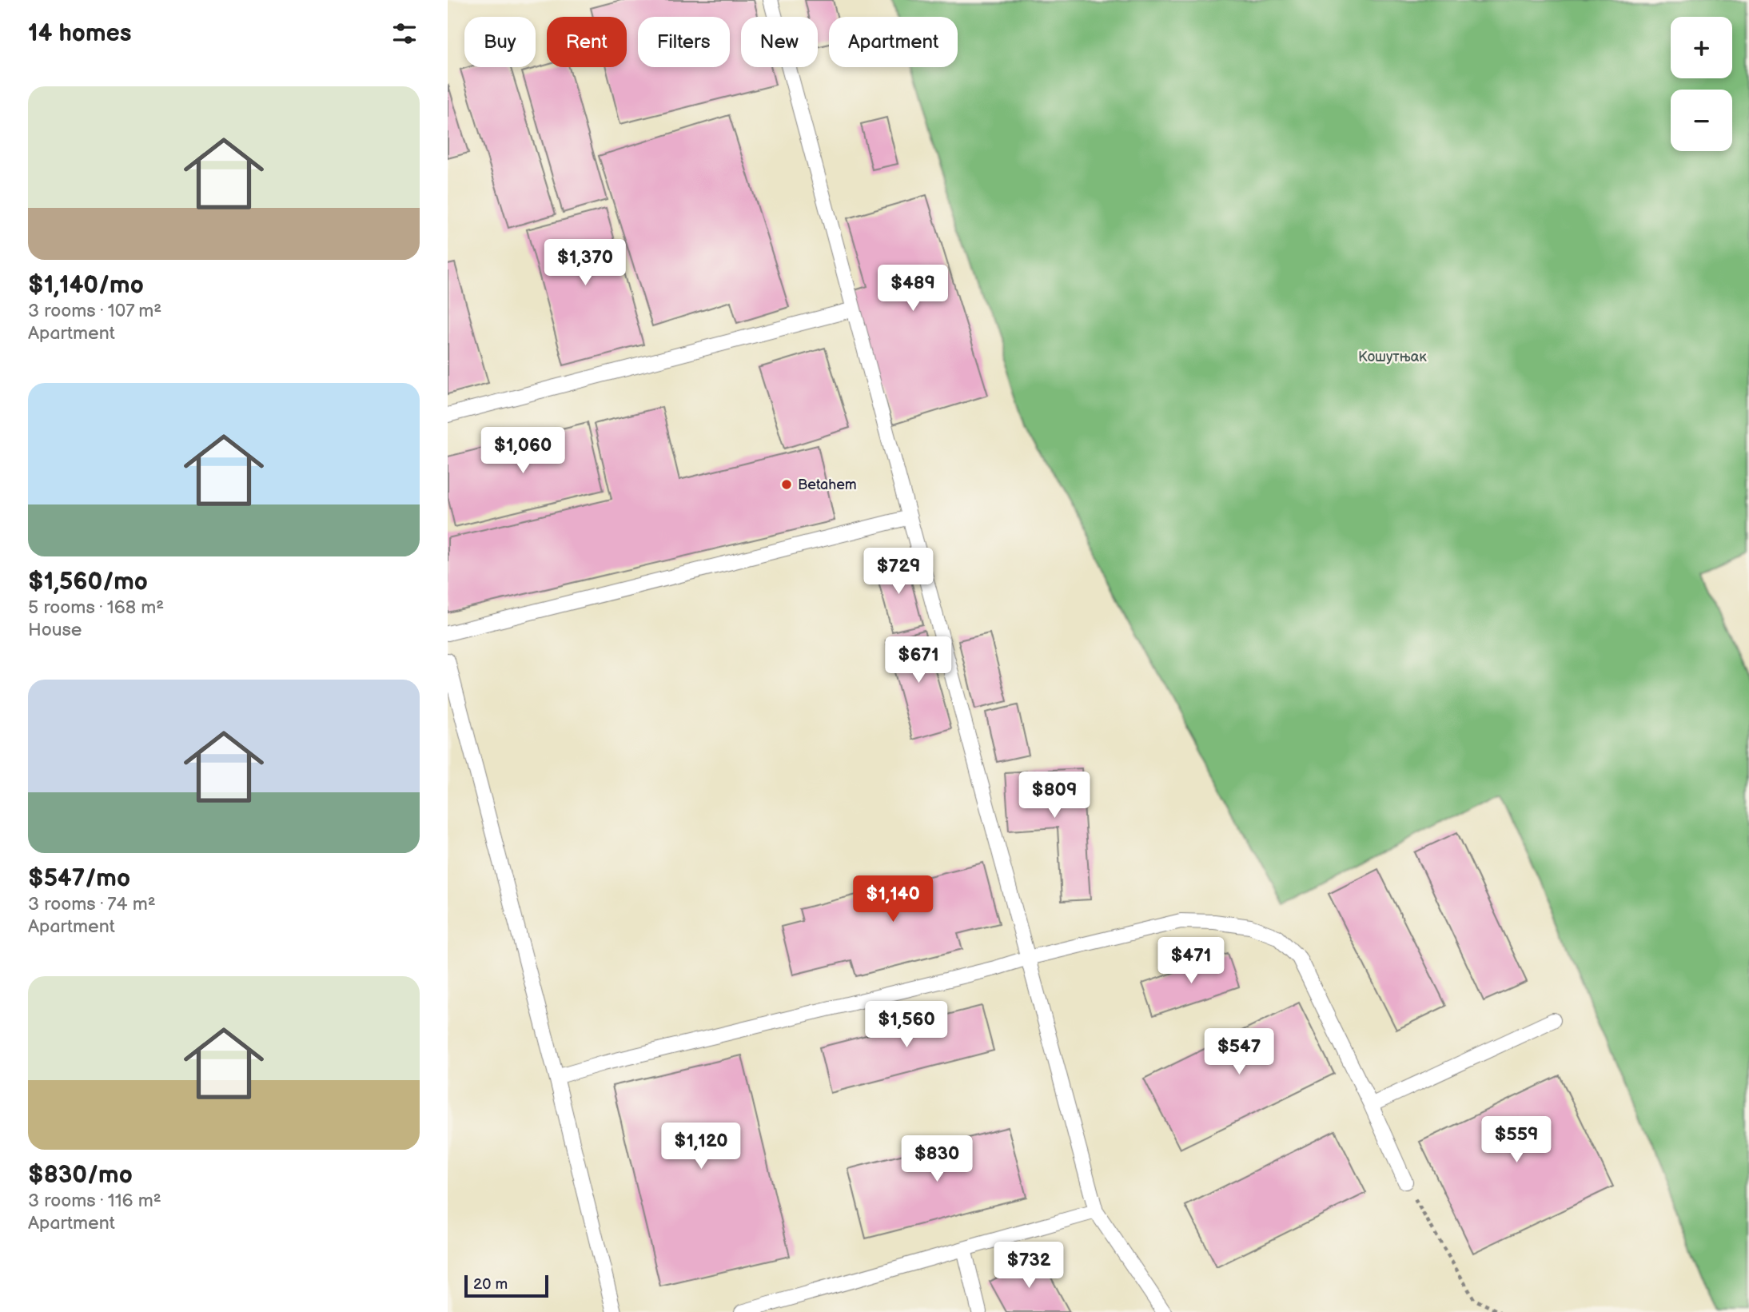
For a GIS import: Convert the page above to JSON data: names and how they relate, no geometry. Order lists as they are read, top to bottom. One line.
{"parks":["Кошутњак"],"places":["Betahem"],"scale_bar":"20 m","page":{"heading":"14 homes","map_buttons":["+","−"],"chip":["Buy","Rent","Filters","New","Apartment"],"list":[{"name":"$1,140/mo","note":"3 rooms · 107 m² · Apartment"},{"name":"$1,560/mo","note":"5 rooms · 168 m² · House"},{"name":"$547/mo","note":"3 rooms · 74 m² · Apartment"},{"name":"$830/mo","note":"3 rooms · 116 m² · Apartment"}],"price":["$1,370","$489","$1,060","$729","$671","$809","$1,140","$471","$1,560","$547","$559","$1,120","$830","$732"],"scale":"20 m"}}
